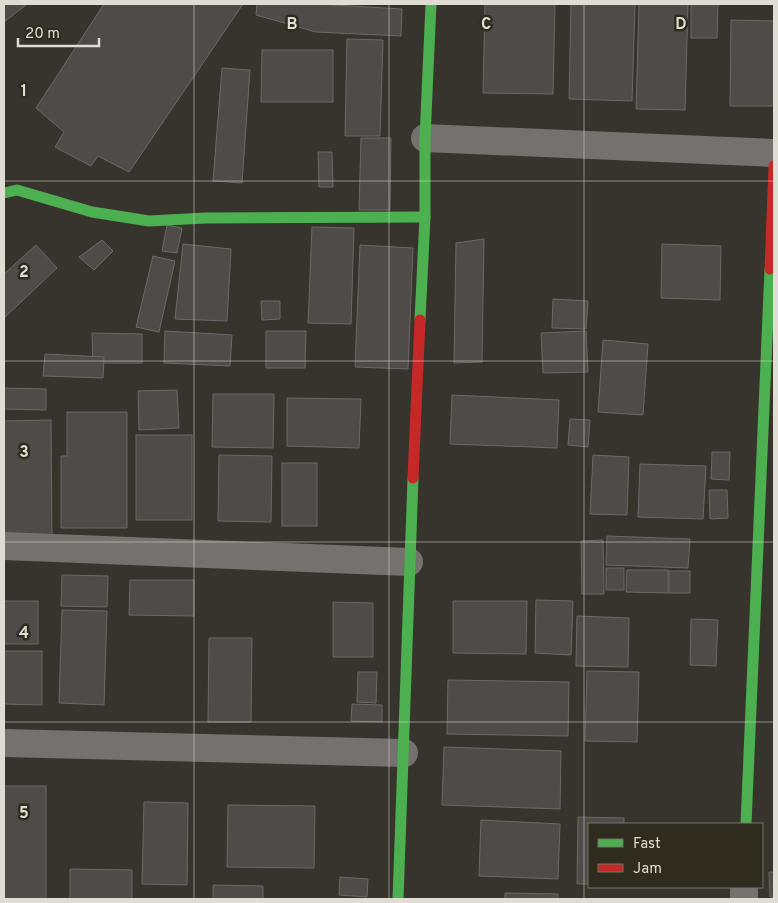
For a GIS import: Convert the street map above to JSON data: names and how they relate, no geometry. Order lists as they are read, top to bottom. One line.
{"legend":["Fast","Jam"],"scale_bar":"20 m","grid":{"columns":["B","C","D"],"rows":["1","2","3","4","5"]}}
